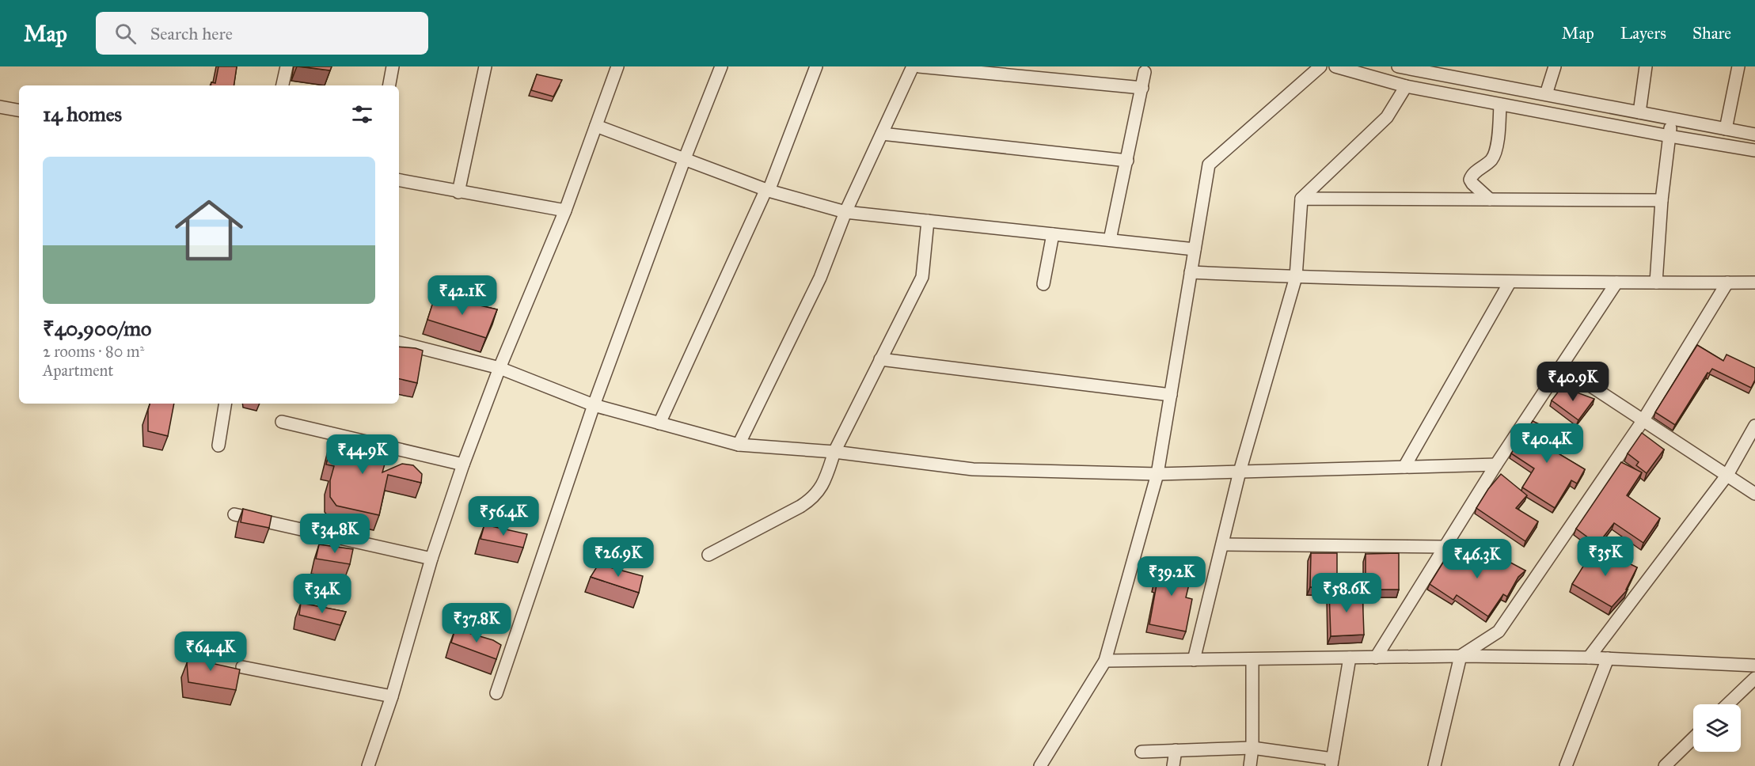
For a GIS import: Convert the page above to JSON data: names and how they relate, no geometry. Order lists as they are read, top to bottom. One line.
{"page":{"header":"Map","search":"Search here","nav":["Map","Layers","Share"],"heading":"14 homes","list":[{"name":"₹40,900/mo","note":"2 rooms · 80 m² · Apartment"}],"price":["₹42.1K","₹40.9K","₹40.4K","₹44.9K","₹56.4K","₹34.8K","₹35K","₹26.9K","₹46.3K","₹39.2K","₹58.6K","₹34K","₹37.8K","₹64.4K"]}}
